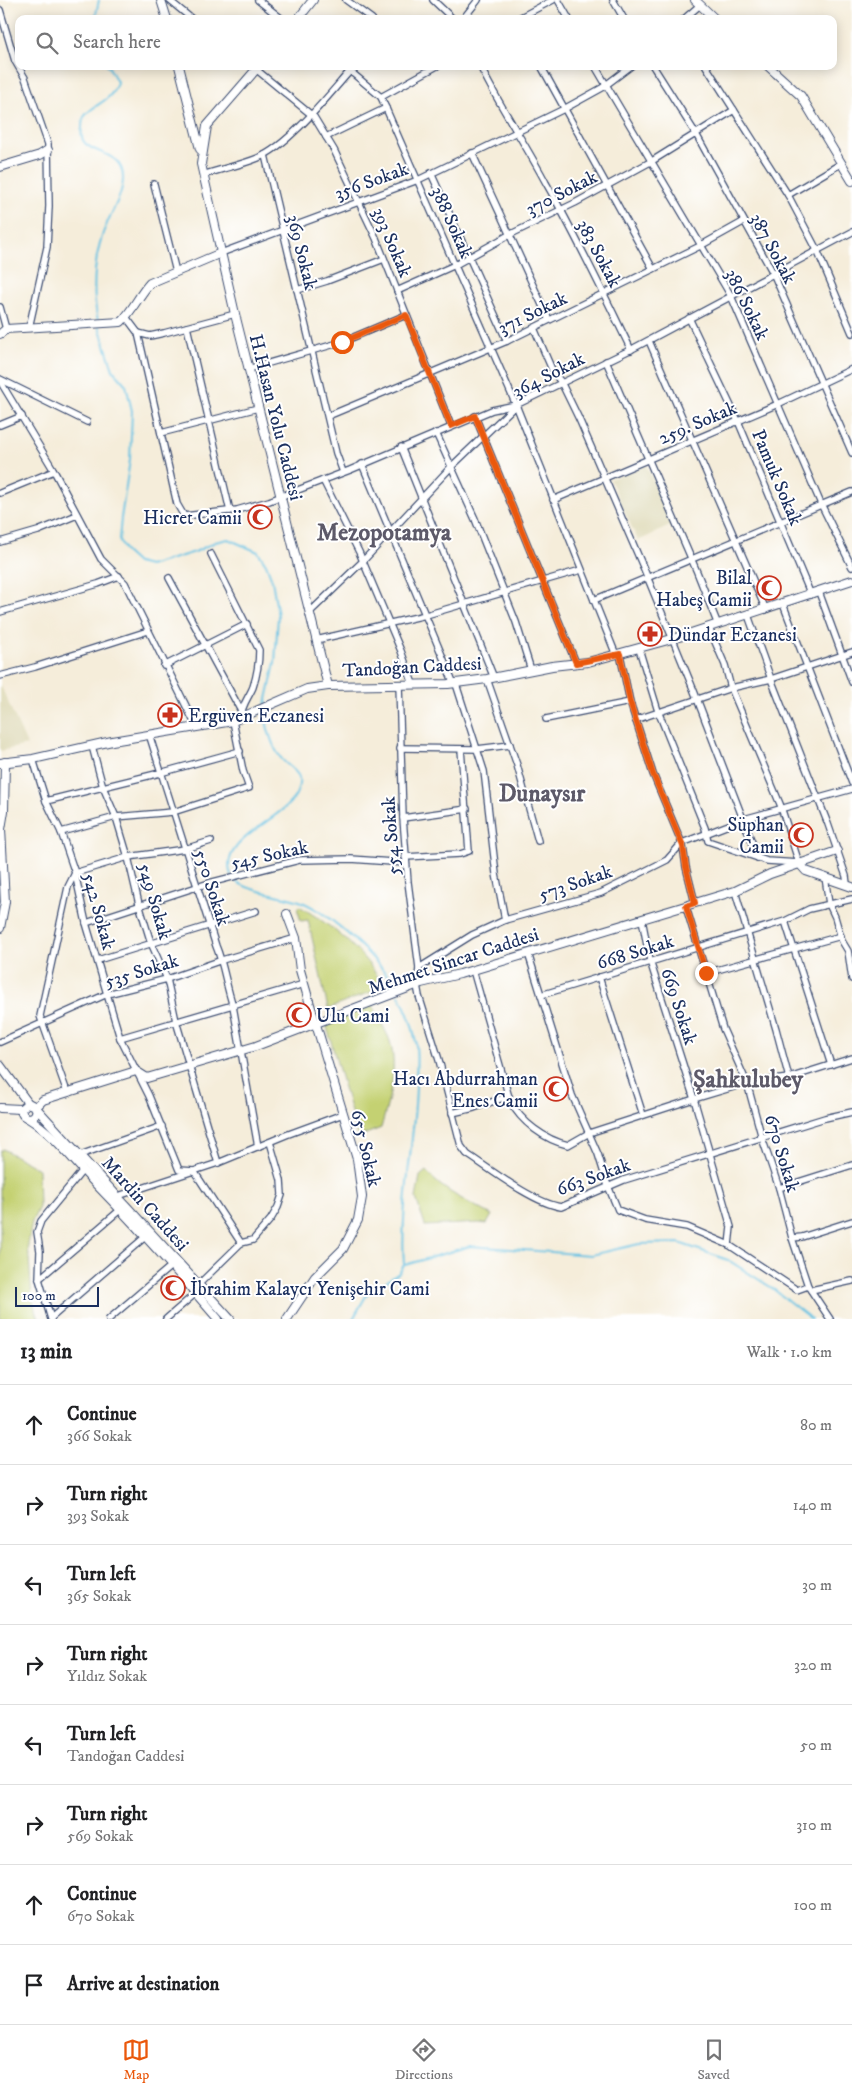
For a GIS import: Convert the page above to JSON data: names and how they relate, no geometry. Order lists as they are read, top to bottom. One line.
{"streets":{"street":["356 Sokak","370 Sokak","388 Sokak","393 Sokak","387 Sokak","369 Sokak","383 Sokak","386 Sokak","371 Sokak","364 Sokak","H.Hasan Yolu Caddesi","259. Sokak","Pamuk Sokak","Tandoğan Caddesi","554 Sokak","545 Sokak","573 Sokak","550 Sokak","549 Sokak","542 Sokak","668 Sokak","Mehmet Sincar Caddesi","535 Sokak","669 Sokak","655 Sokak","670 Sokak","663 Sokak","Mardin Caddesi"]},"crossings":[["356 Sokak","388 Sokak"],["356 Sokak","393 Sokak"],["356 Sokak","369 Sokak"],["356 Sokak","383 Sokak"],["356 Sokak","386 Sokak"],["356 Sokak","H.Hasan Yolu Caddesi"],["370 Sokak","388 Sokak"],["370 Sokak","393 Sokak"],["370 Sokak","387 Sokak"],["370 Sokak","383 Sokak"],["370 Sokak","386 Sokak"],["388 Sokak","371 Sokak"],["388 Sokak","364 Sokak"],["388 Sokak","259. Sokak"],["388 Sokak","Tandoğan Caddesi"],["388 Sokak","573 Sokak"],["388 Sokak","Mehmet Sincar Caddesi"],["393 Sokak","371 Sokak"],["387 Sokak","371 Sokak"],["387 Sokak","364 Sokak"],["387 Sokak","259. Sokak"],["369 Sokak","371 Sokak"],["383 Sokak","371 Sokak"],["383 Sokak","364 Sokak"],["386 Sokak","371 Sokak"],["386 Sokak","364 Sokak"],["386 Sokak","259. Sokak"],["364 Sokak","H.Hasan Yolu Caddesi"],["364 Sokak","Pamuk Sokak"],["H.Hasan Yolu Caddesi","Tandoğan Caddesi"],["259. Sokak","Pamuk Sokak"],["Pamuk Sokak","Tandoğan Caddesi"],["Tandoğan Caddesi","554 Sokak"],["Tandoğan Caddesi","550 Sokak"],["Tandoğan Caddesi","549 Sokak"],["Tandoğan Caddesi","542 Sokak"],["554 Sokak","545 Sokak"],["554 Sokak","573 Sokak"],["554 Sokak","Mehmet Sincar Caddesi"],["554 Sokak","663 Sokak"],["545 Sokak","550 Sokak"],["545 Sokak","549 Sokak"],["545 Sokak","542 Sokak"],["550 Sokak","Mehmet Sincar Caddesi"],["550 Sokak","535 Sokak"],["549 Sokak","Mehmet Sincar Caddesi"],["549 Sokak","535 Sokak"],["542 Sokak","Mehmet Sincar Caddesi"],["542 Sokak","535 Sokak"],["668 Sokak","669 Sokak"],["668 Sokak","670 Sokak"],["Mehmet Sincar Caddesi","669 Sokak"],["Mehmet Sincar Caddesi","655 Sokak"],["Mehmet Sincar Caddesi","670 Sokak"],["Mehmet Sincar Caddesi","663 Sokak"],["Mehmet Sincar Caddesi","Mardin Caddesi"],["535 Sokak","655 Sokak"],["669 Sokak","663 Sokak"],["670 Sokak","663 Sokak"]],"districts":["Mezopotamya","Dunaysır","Şahkulubey"],"places":{"mosque":["Hicret Camii","Bilal Habeş Camii","Süphan Camii","Ulu Cami","Hacı Abdurrahman Enes Camii","İbrahim Kalaycı Yenişehir Cami"],"pharmacy":["Dündar Eczanesi","Ergüven Eczanesi"]},"scale_bar":"100 m","page":{"search":"Search here","scale":"100 m","heading":["13 min","Walk · 1.0 km"],"list":[["Continue","366 Sokak","80 m"],["Turn right","393 Sokak","140 m"],["Turn left","365 Sokak","30 m"],["Turn right","Yıldız Sokak","320 m"],["Turn left","Tandoğan Caddesi","50 m"],["Turn right","569 Sokak","310 m"],["Continue","670 Sokak","100 m"],"Arrive at destination"],"nav":["Map","Directions","Saved"]}}
